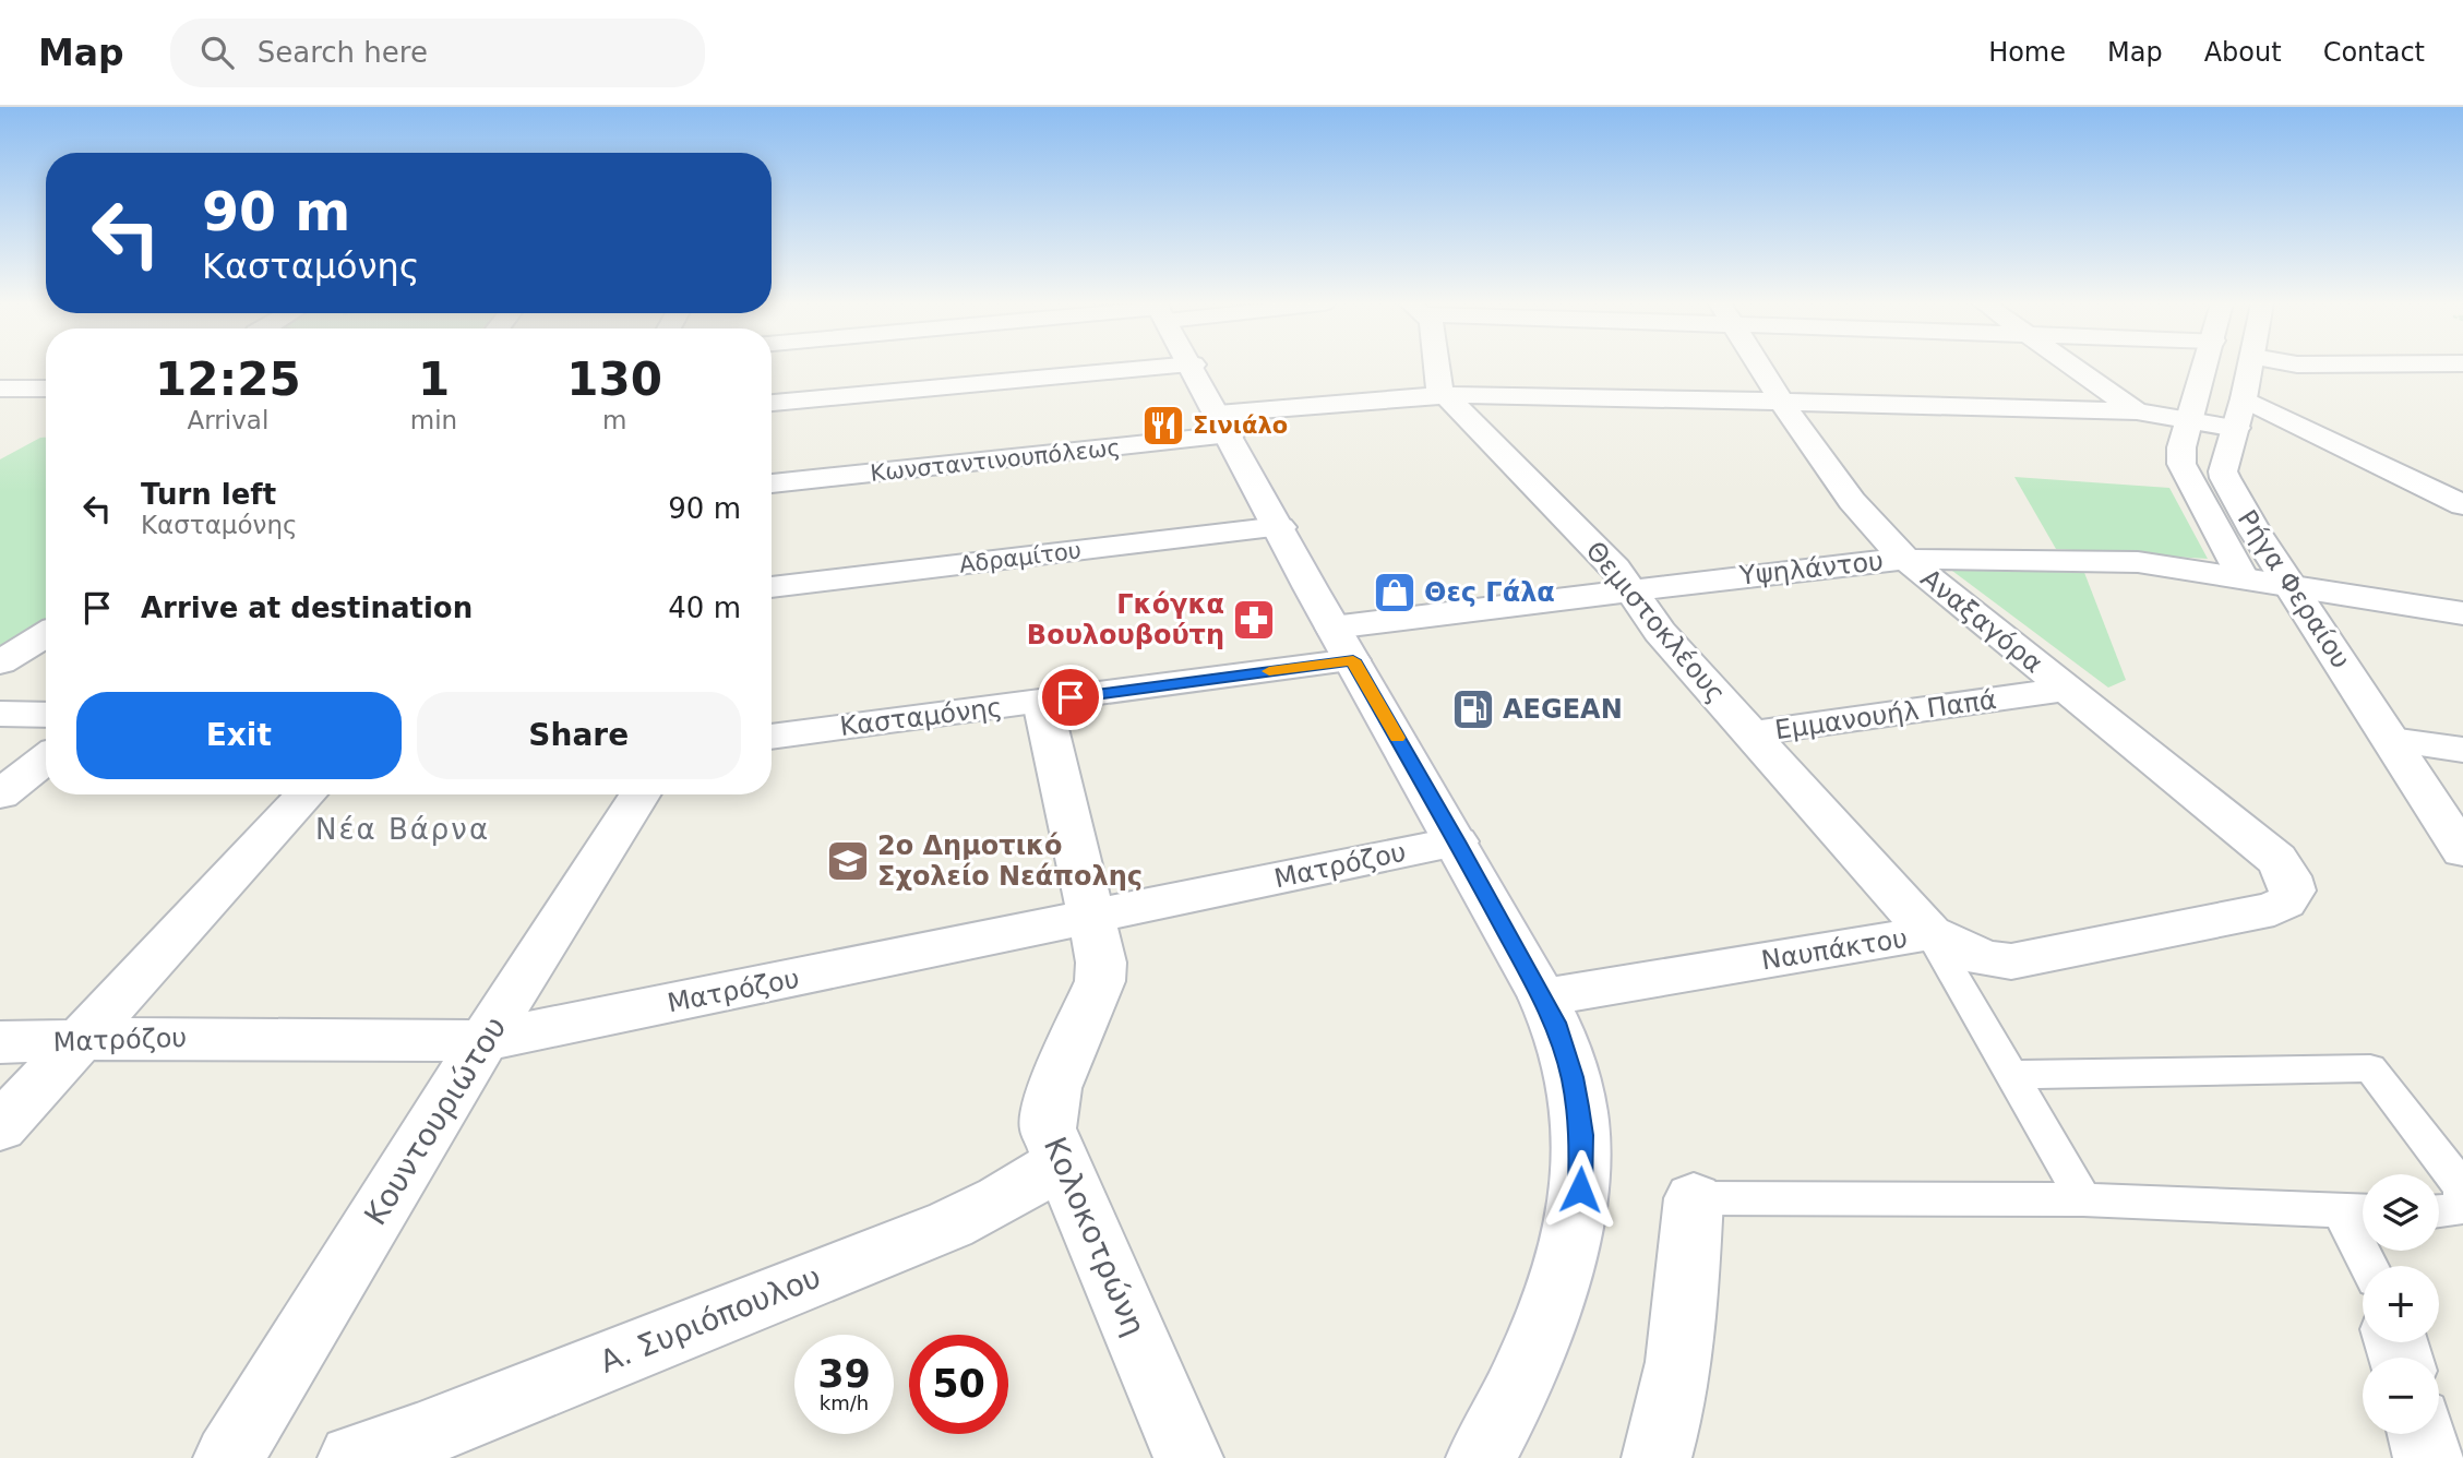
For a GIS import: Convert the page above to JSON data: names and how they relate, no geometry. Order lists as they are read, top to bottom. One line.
{"streets":{"street":["Κωνσταντινουπόλεως","Αδραμίτου","Υψηλάντου","Ρήγα Φεραίου","Αναξαγόρα","Θεμιστοκλέους","Εμμανουήλ Παπά","Κασταμόνης","Ματρόζου","Ναυπάκτου","Κουντουριώτου","Κολοκοτρώνη","Α. Συριόπουλου"]},"crossings":[["Κωνσταντινουπόλεως","Ρήγα Φεραίου"],["Κωνσταντινουπόλεως","Αναξαγόρα"],["Κωνσταντινουπόλεως","Θεμιστοκλέους"],["Υψηλάντου","Ρήγα Φεραίου"],["Υψηλάντου","Αναξαγόρα"],["Υψηλάντου","Θεμιστοκλέους"],["Υψηλάντου","Κασταμόνης"],["Αναξαγόρα","Εμμανουήλ Παπά"],["Αναξαγόρα","Ναυπάκτου"],["Θεμιστοκλέους","Εμμανουήλ Παπά"],["Θεμιστοκλέους","Ναυπάκτου"],["Κασταμόνης","Κολοκοτρώνη"],["Ματρόζου","Κουντουριώτου"],["Ματρόζου","Κολοκοτρώνη"],["Κολοκοτρώνη","Α. Συριόπουλου"]],"districts":["Νέα Βάρνα"],"places":{"restaurant":["Σινιάλο"],"shop":["Θες Γάλα"],"pharmacy":["Γκόγκα Βουλουβούτη"],"fuel station":["AEGEAN"],"school or university":["2ο Δημοτικό Σχολείο Νεάπολης"]},"page":{"header":"Map","search":"Search here","nav":["Home","Map","About","Contact"],"turn":["90 m","Κασταμόνης"],"eta":["12:25","Arrival","1","min","130","m"],"list":[{"name":"Turn left","note":"Κασταμόνης","value":"90 m"},{"name":"Arrive at destination","value":"40 m"}],"buttons":["Exit","Share"],"map_buttons":["+","−"],"speed":"39 km/h","limit":"50"}}
